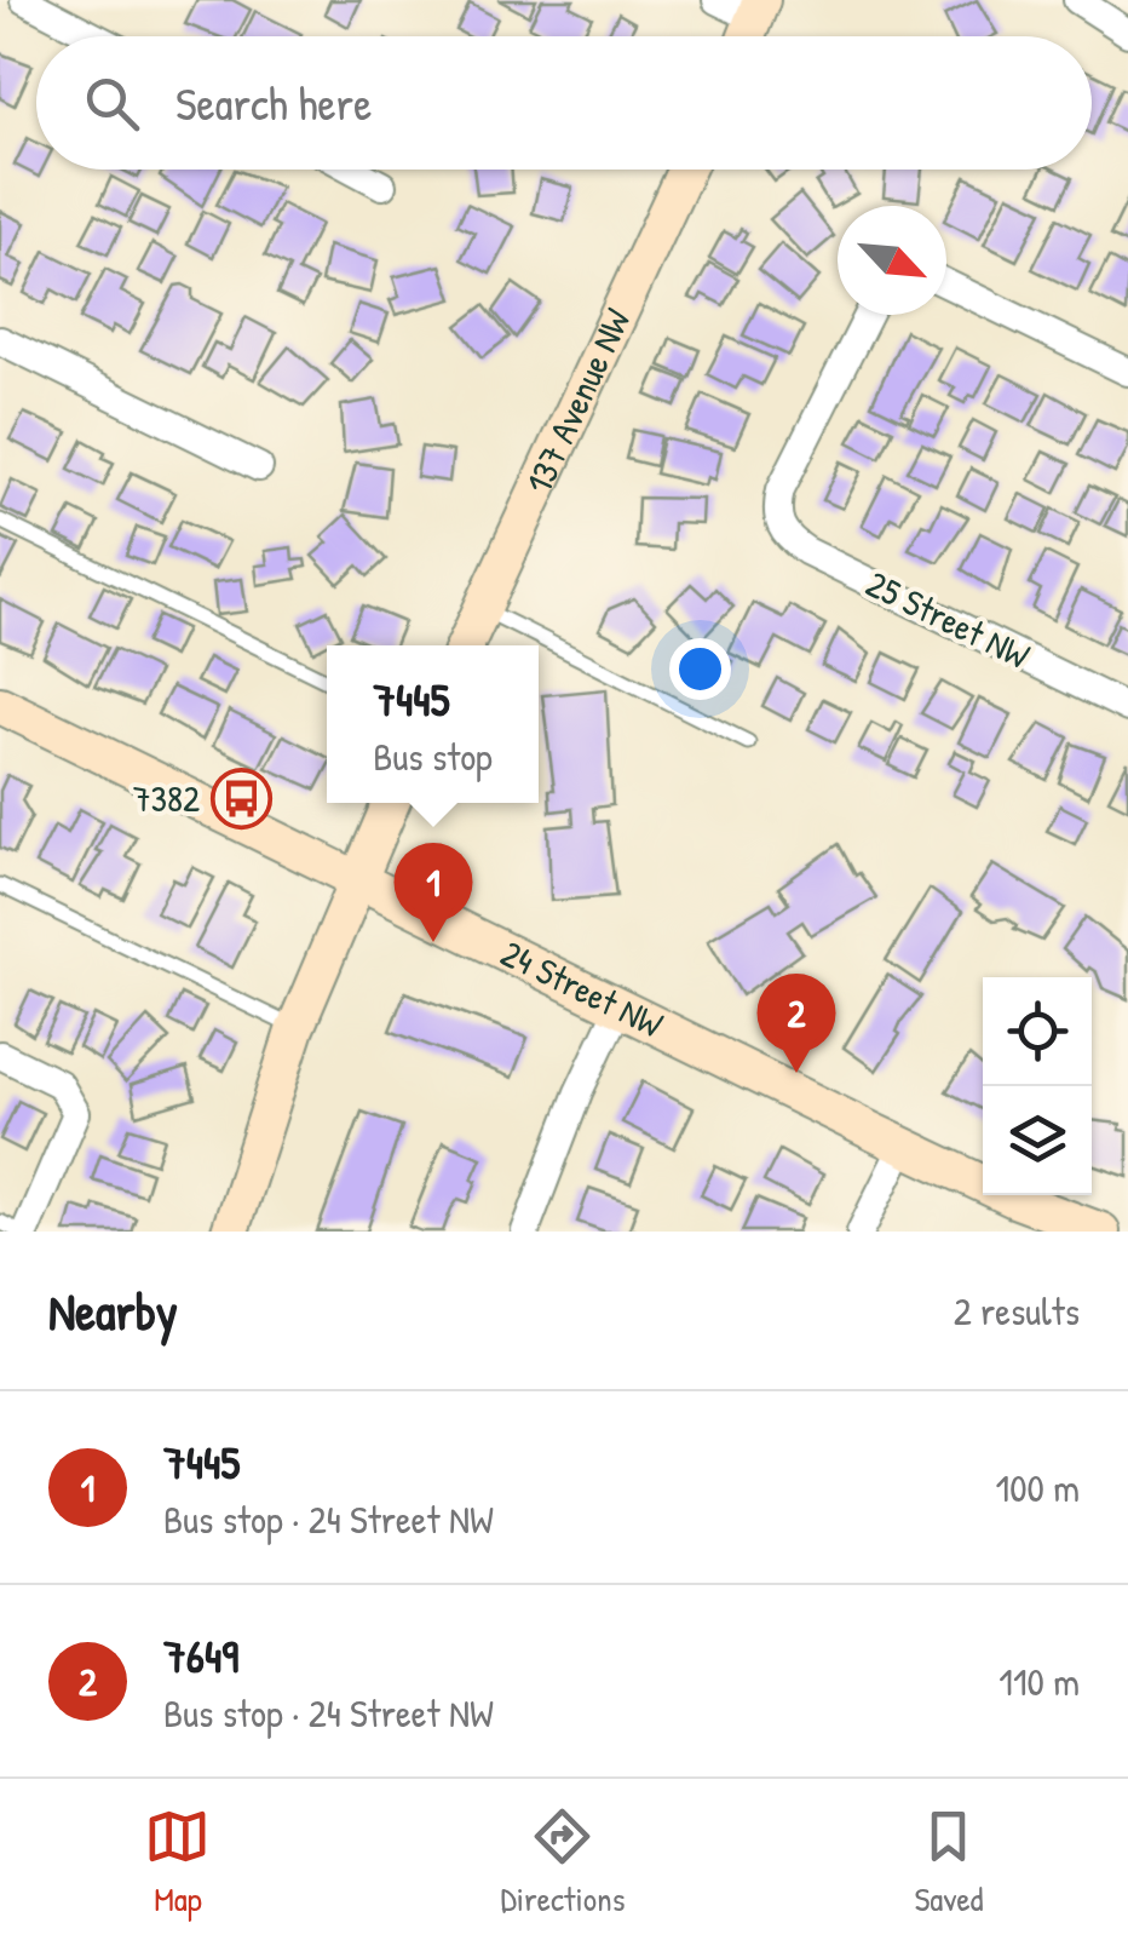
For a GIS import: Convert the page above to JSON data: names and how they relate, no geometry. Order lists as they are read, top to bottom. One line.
{"streets":{"street":["137 Avenue NW","25 Street NW","24 Street NW"]},"places":{"bus stop":["7382"]},"north":"bottom right","page":{"search":"Search here","popup":["7445","Bus stop"],"pins":["1","2"],"heading":["Nearby","2 results"],"list":[{"mark":"1","name":"7445","note":"Bus stop · 24 Street NW","value":"100 m"},{"mark":"2","name":"7649","note":"Bus stop · 24 Street NW","value":"110 m"}],"nav":["Map","Directions","Saved"]}}
